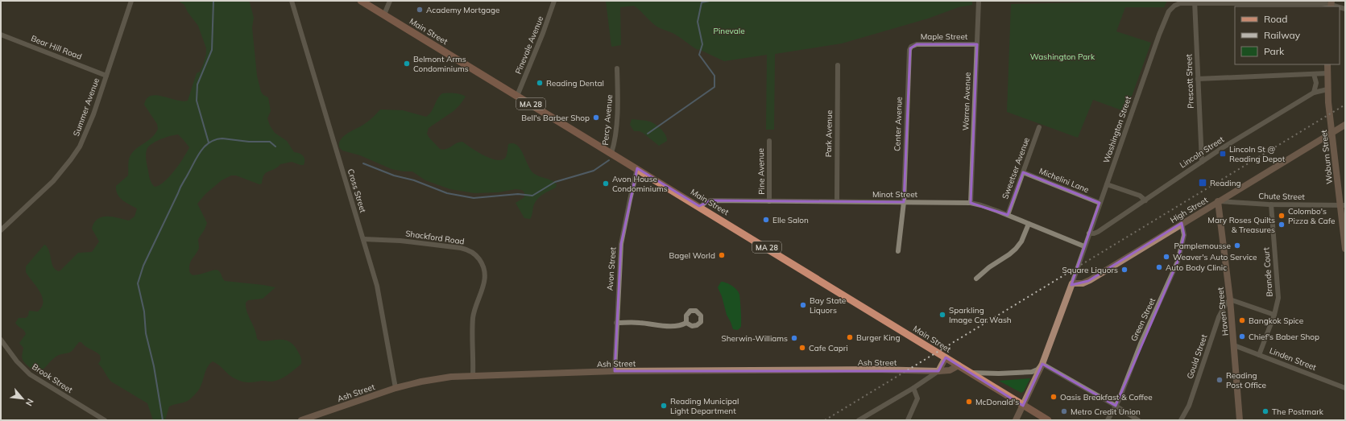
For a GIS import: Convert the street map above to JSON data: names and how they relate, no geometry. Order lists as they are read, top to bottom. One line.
{"streets":{"main road":["Main Street","MA 28"],"street":["Maple Street","Pinevale Avenue","Bear Hill Road","Prescott Street","Warren Avenue","Summer Avenue","Percy Avenue","Center Avenue","Washington Street","Park Avenue","Lincoln Street","Woburn Street","Sweetser Avenue","Pine Avenue","Michelini Lane","Cross Street","Minot Street","Chute Street","High Street","Shackford Road","Avon Street","Brande Court","Haven Street","Green Street","Gould Street","Linden Street","Ash Street","Brook Street"]},"crossings":[["Main Street","Pinevale Avenue"],["Main Street","Percy Avenue"],["Main Street","Washington Street"],["Main Street","Minot Street"],["Main Street","Avon Street"],["Main Street","Ash Street"],["Maple Street","Warren Avenue"],["Maple Street","Center Avenue"],["Bear Hill Road","Summer Avenue"],["Prescott Street","Washington Street"],["Prescott Street","Lincoln Street"],["Warren Avenue","Minot Street"],["Center Avenue","Minot Street"],["Washington Street","Lincoln Street"],["Washington Street","Michelini Lane"],["Washington Street","Minot Street"],["Washington Street","High Street"],["Park Avenue","Minot Street"],["Lincoln Street","Woburn Street"],["Woburn Street","Chute Street"],["Woburn Street","High Street"],["Sweetser Avenue","Michelini Lane"],["Sweetser Avenue","Minot Street"],["Pine Avenue","Minot Street"],["Cross Street","Shackford Road"],["Cross Street","Ash Street"],["Chute Street","High Street"],["Chute Street","Brande Court"],["Chute Street","Haven Street"],["High Street","Haven Street"],["High Street","Green Street"],["Shackford Road","Ash Street"],["Avon Street","Ash Street"],["Brande Court","Linden Street"],["Haven Street","Gould Street"],["Haven Street","Linden Street"]],"parks":["Pinevale","Washington Park"],"places":{"other":["Academy Mortgage","Belmont Arms Condominiums","Reading Dental","Bell's Barber Shop","Avon House Condominiums","Colombo's Pizza & Cafe","Elle Salon","Mary Roses Quilts & Treasures","Pamplemousse","Bagel World","Weaver's Auto Service","Auto Body Clinic","Square Liquors","Bay State Liquors","Sparkling Image Car Wash","Bangkok Spice","Chief's Baber Shop","Burger King","Sherwin-Williams","Cafe Capri","Reading Post Office","Oasis Breakfast & Coffee","McDonald's","Reading Municipal Light Department","Metro Credit Union","The Postmark"],"transit":["Lincoln St @ Reading Depot","Reading"]},"legend":["Road","Railway","Park"],"north":"bottom right"}
